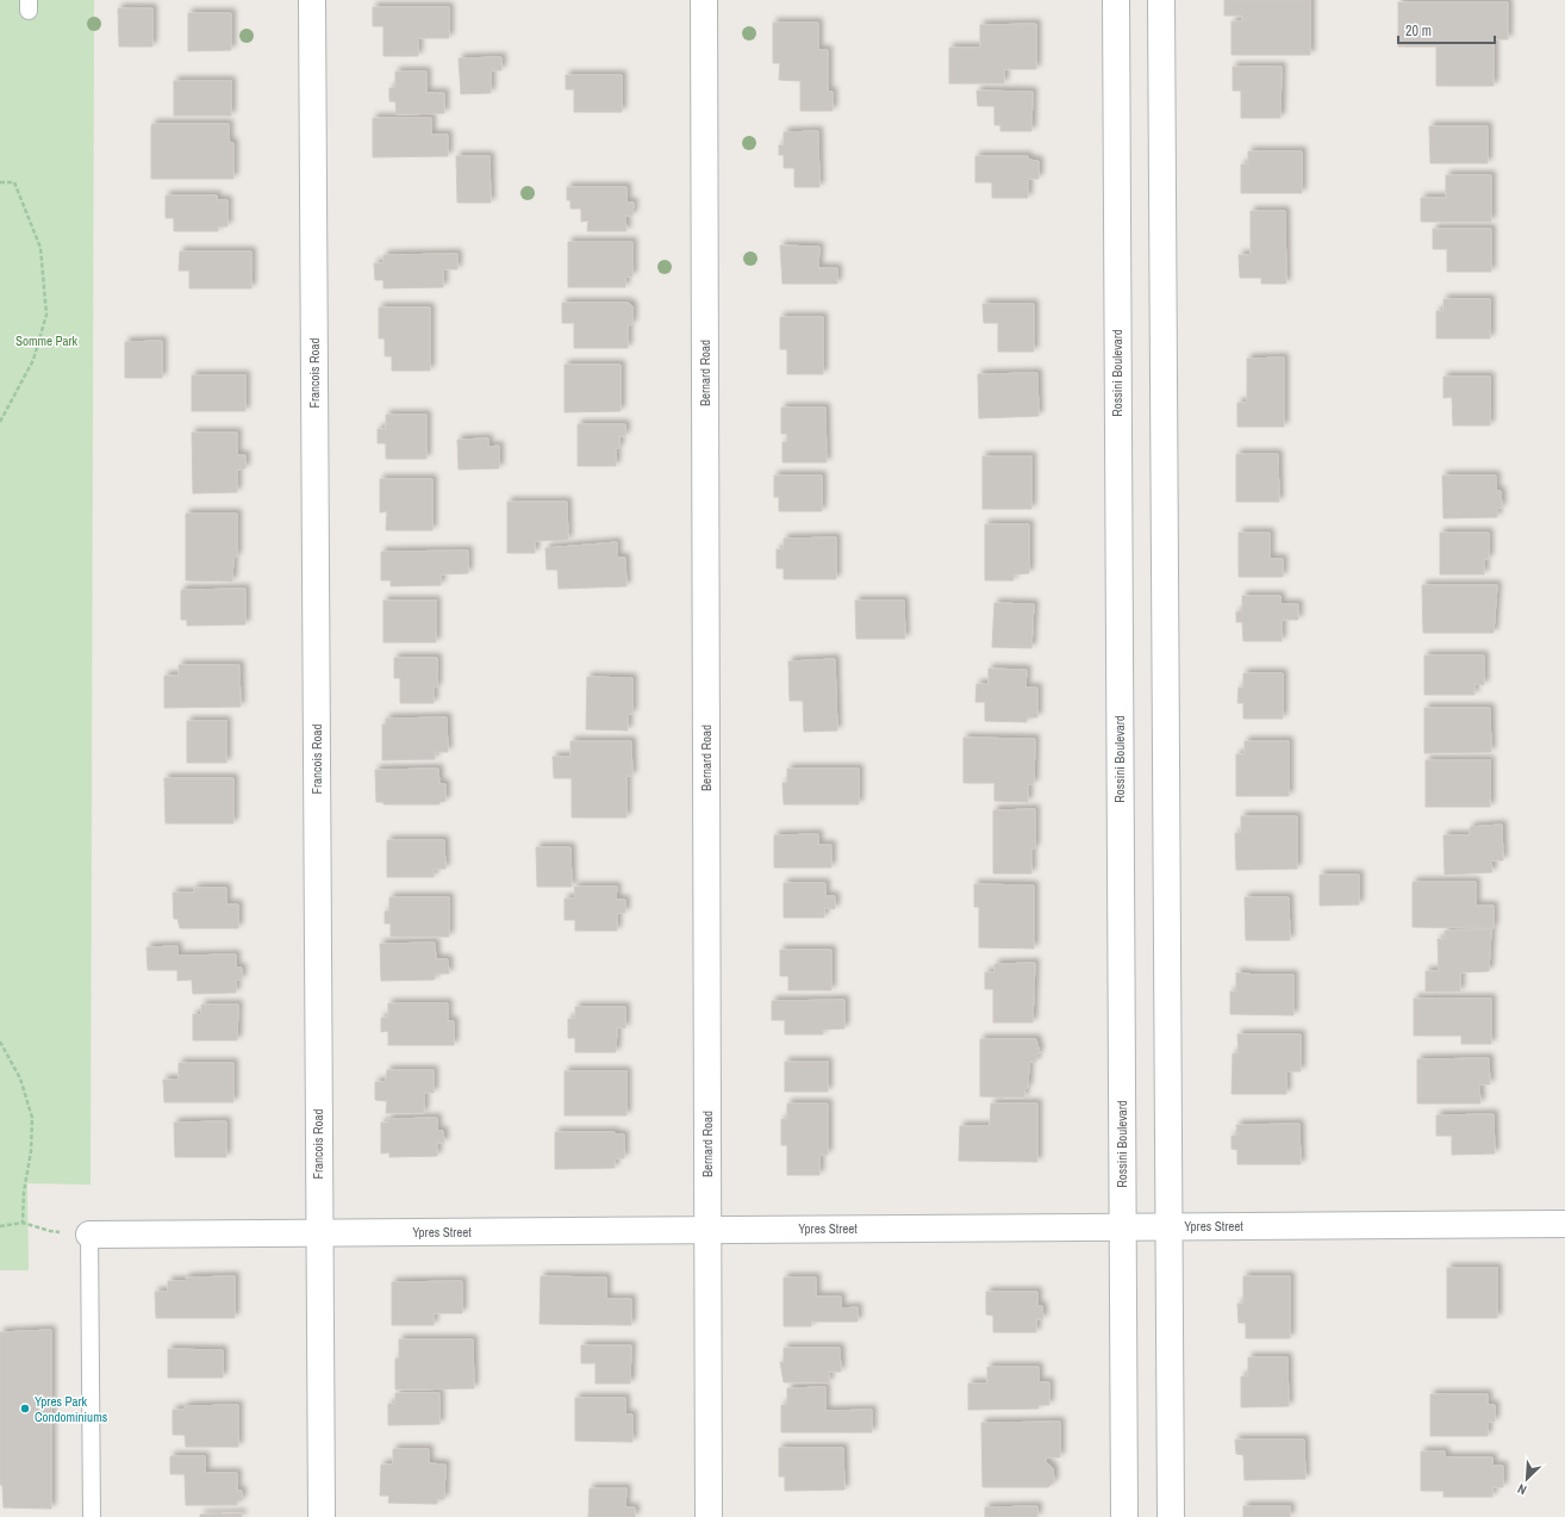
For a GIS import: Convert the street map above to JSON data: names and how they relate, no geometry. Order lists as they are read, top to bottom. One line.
{"streets":{"street":["Francois Road","Bernard Road","Rossini Boulevard","Ypres Street"]},"crossings":[["Francois Road","Ypres Street"],["Bernard Road","Ypres Street"],["Rossini Boulevard","Ypres Street"]],"parks":["Somme Park"],"places":["Ypres Park Condominiums"],"scale_bar":"20 m","north":"bottom left"}
